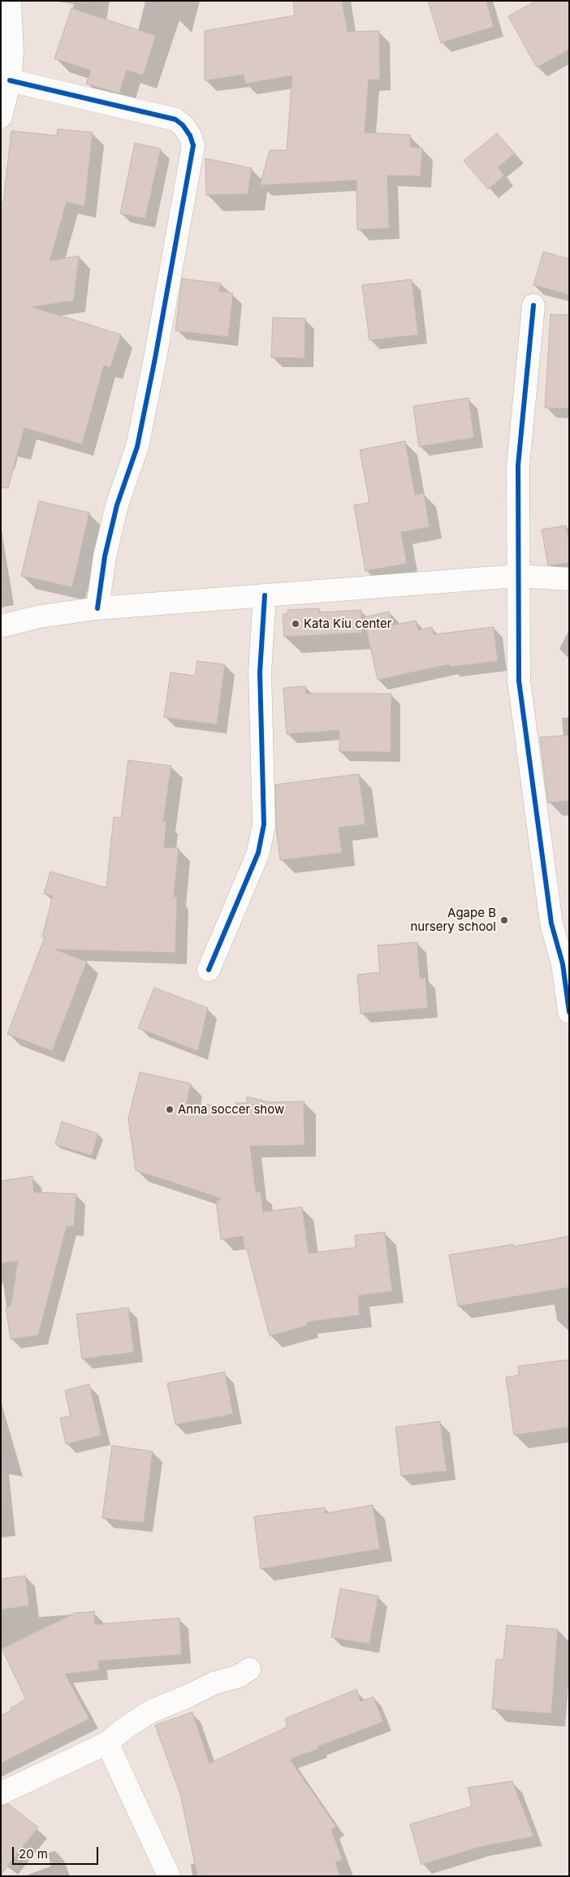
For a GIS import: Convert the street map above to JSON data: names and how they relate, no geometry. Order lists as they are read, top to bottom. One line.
{"places":["Kata Kiu center","Agape B nursery school","Anna soccer show"],"scale_bar":"20 m"}
